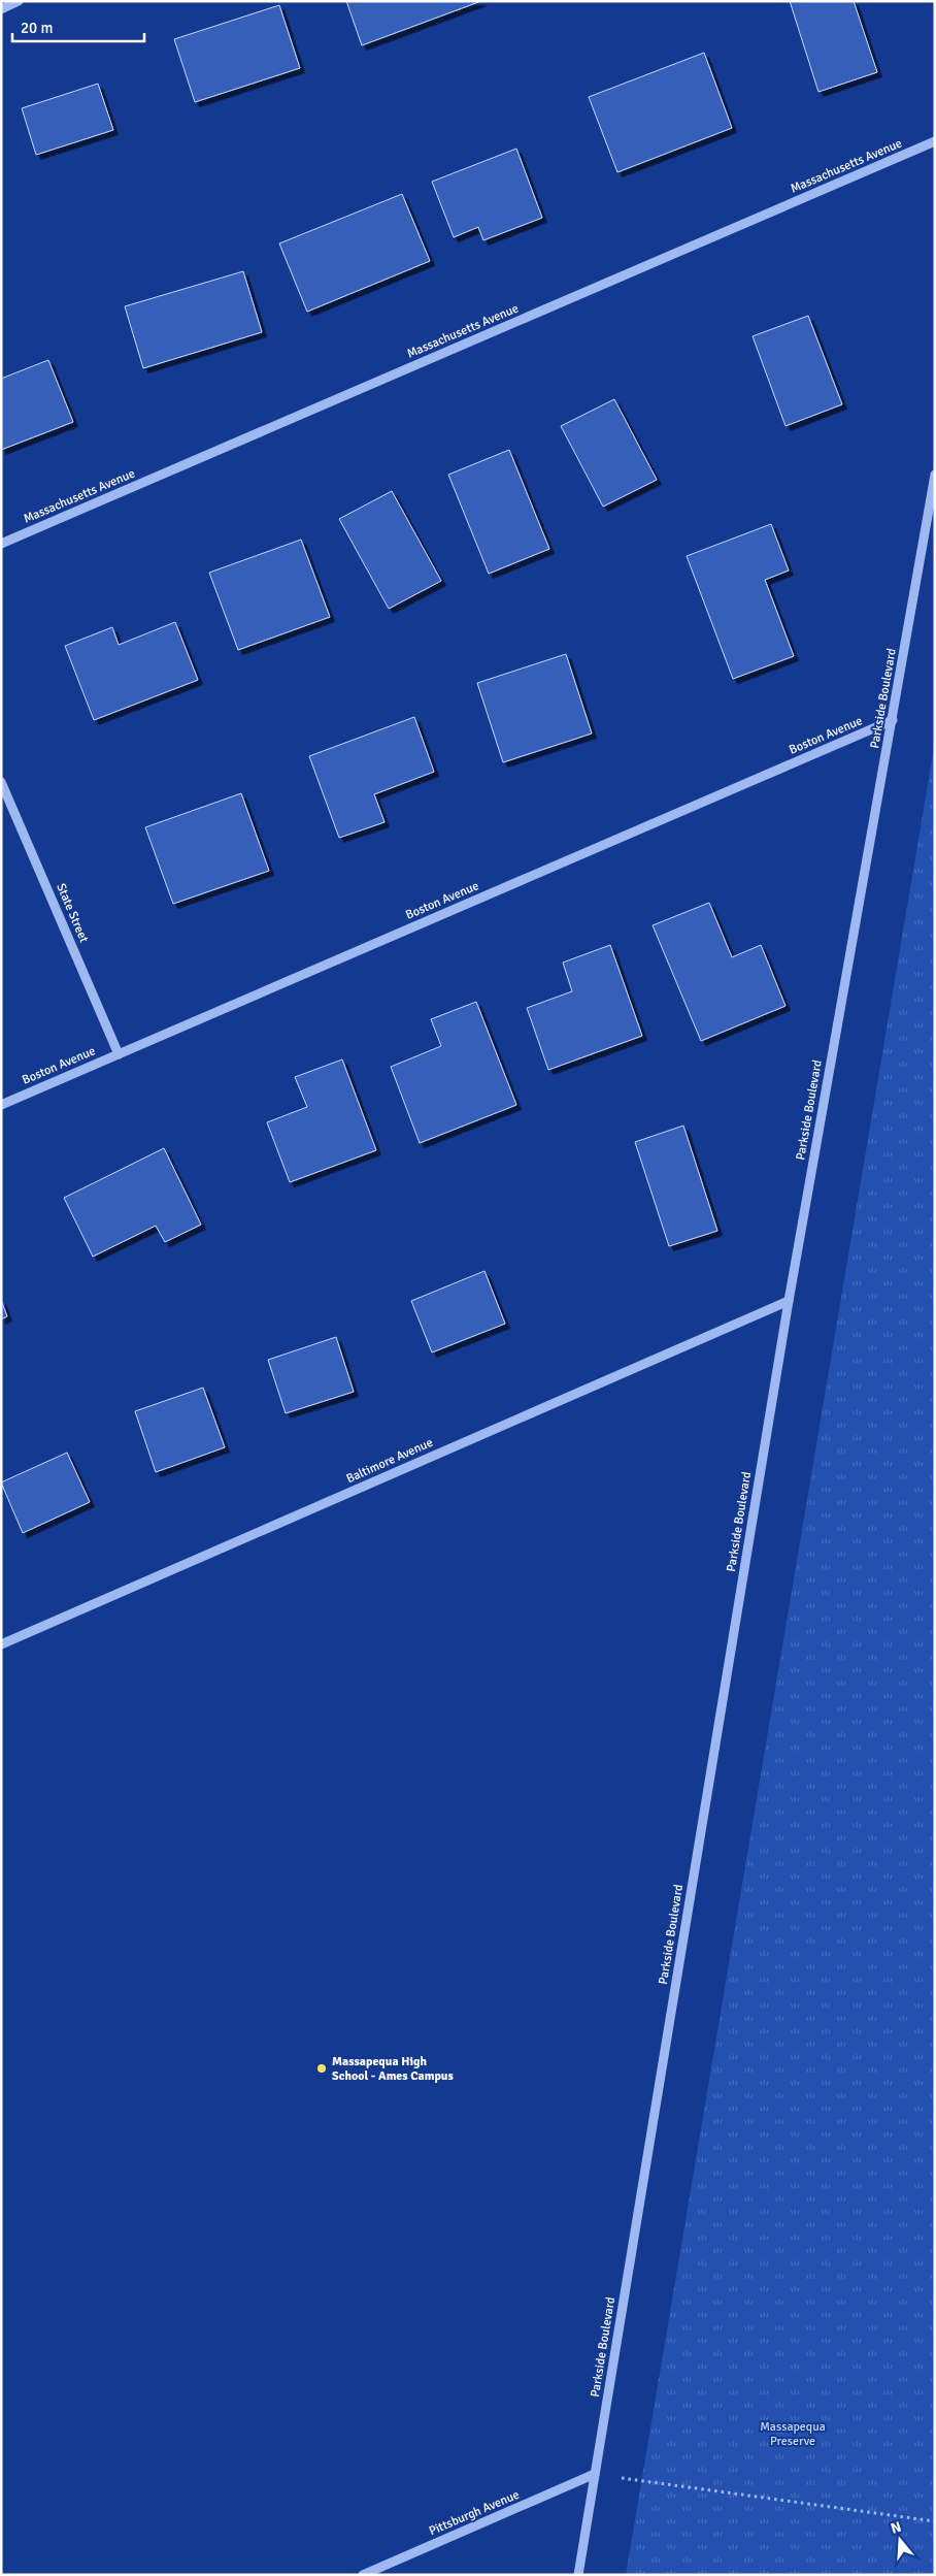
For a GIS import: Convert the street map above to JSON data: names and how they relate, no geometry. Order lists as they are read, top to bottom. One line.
{"streets":{"street":["Massachusetts Avenue","Parkside Boulevard","Boston Avenue","State Street","Baltimore Avenue","Pittsburgh Avenue"]},"crossings":[["Parkside Boulevard","Boston Avenue"],["Parkside Boulevard","Baltimore Avenue"],["Parkside Boulevard","Pittsburgh Avenue"],["Boston Avenue","State Street"]],"parks":["Massapequa Preserve"],"places":["Massapequa High School - Ames Campus"],"scale_bar":"20 m","north":"top"}
